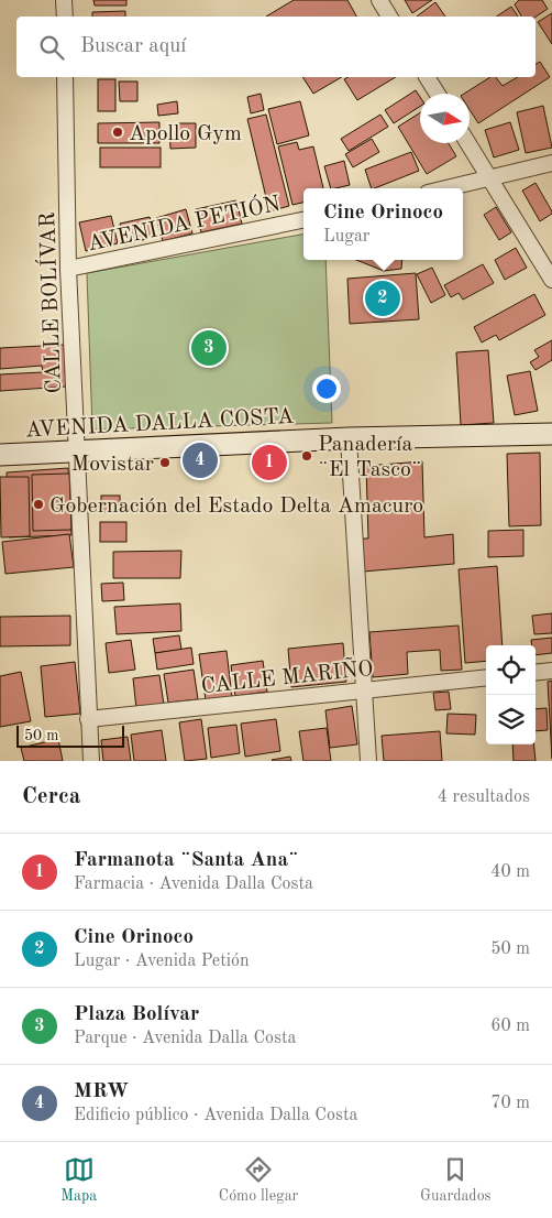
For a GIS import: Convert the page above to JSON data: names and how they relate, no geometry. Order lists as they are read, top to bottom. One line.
{"streets":{"main road":["AVENIDA DALLA COSTA"],"street":["AVENIDA PETIÓN","CALLE BOLÍVAR","CALLE MARIÑO"]},"crossings":[["AVENIDA PETIÓN","CALLE BOLÍVAR"],["CALLE BOLÍVAR","AVENIDA DALLA COSTA"],["CALLE BOLÍVAR","CALLE MARIÑO"]],"places":["Apollo Gym","Panadería ¨El Tasco¨","Movistar","Gobernación del Estado Delta Amacuro"],"scale_bar":"50 m","north":"right","page":{"search":"Buscar aquí","popup":["Cine Orinoco","Lugar"],"pins":["2","3","4","1"],"scale":"50 m","heading":["Cerca","4 resultados"],"list":[{"mark":"1","name":"Farmanota ¨Santa Ana¨","note":"Farmacia · Avenida Dalla Costa","value":"40 m"},{"mark":"2","name":"Cine Orinoco","note":"Lugar · Avenida Petión","value":"50 m"},{"mark":"3","name":"Plaza Bolívar","note":"Parque · Avenida Dalla Costa","value":"60 m"},{"mark":"4","name":"MRW","note":"Edificio público · Avenida Dalla Costa","value":"70 m"}],"nav":["Mapa","Cómo llegar","Guardados"]}}
